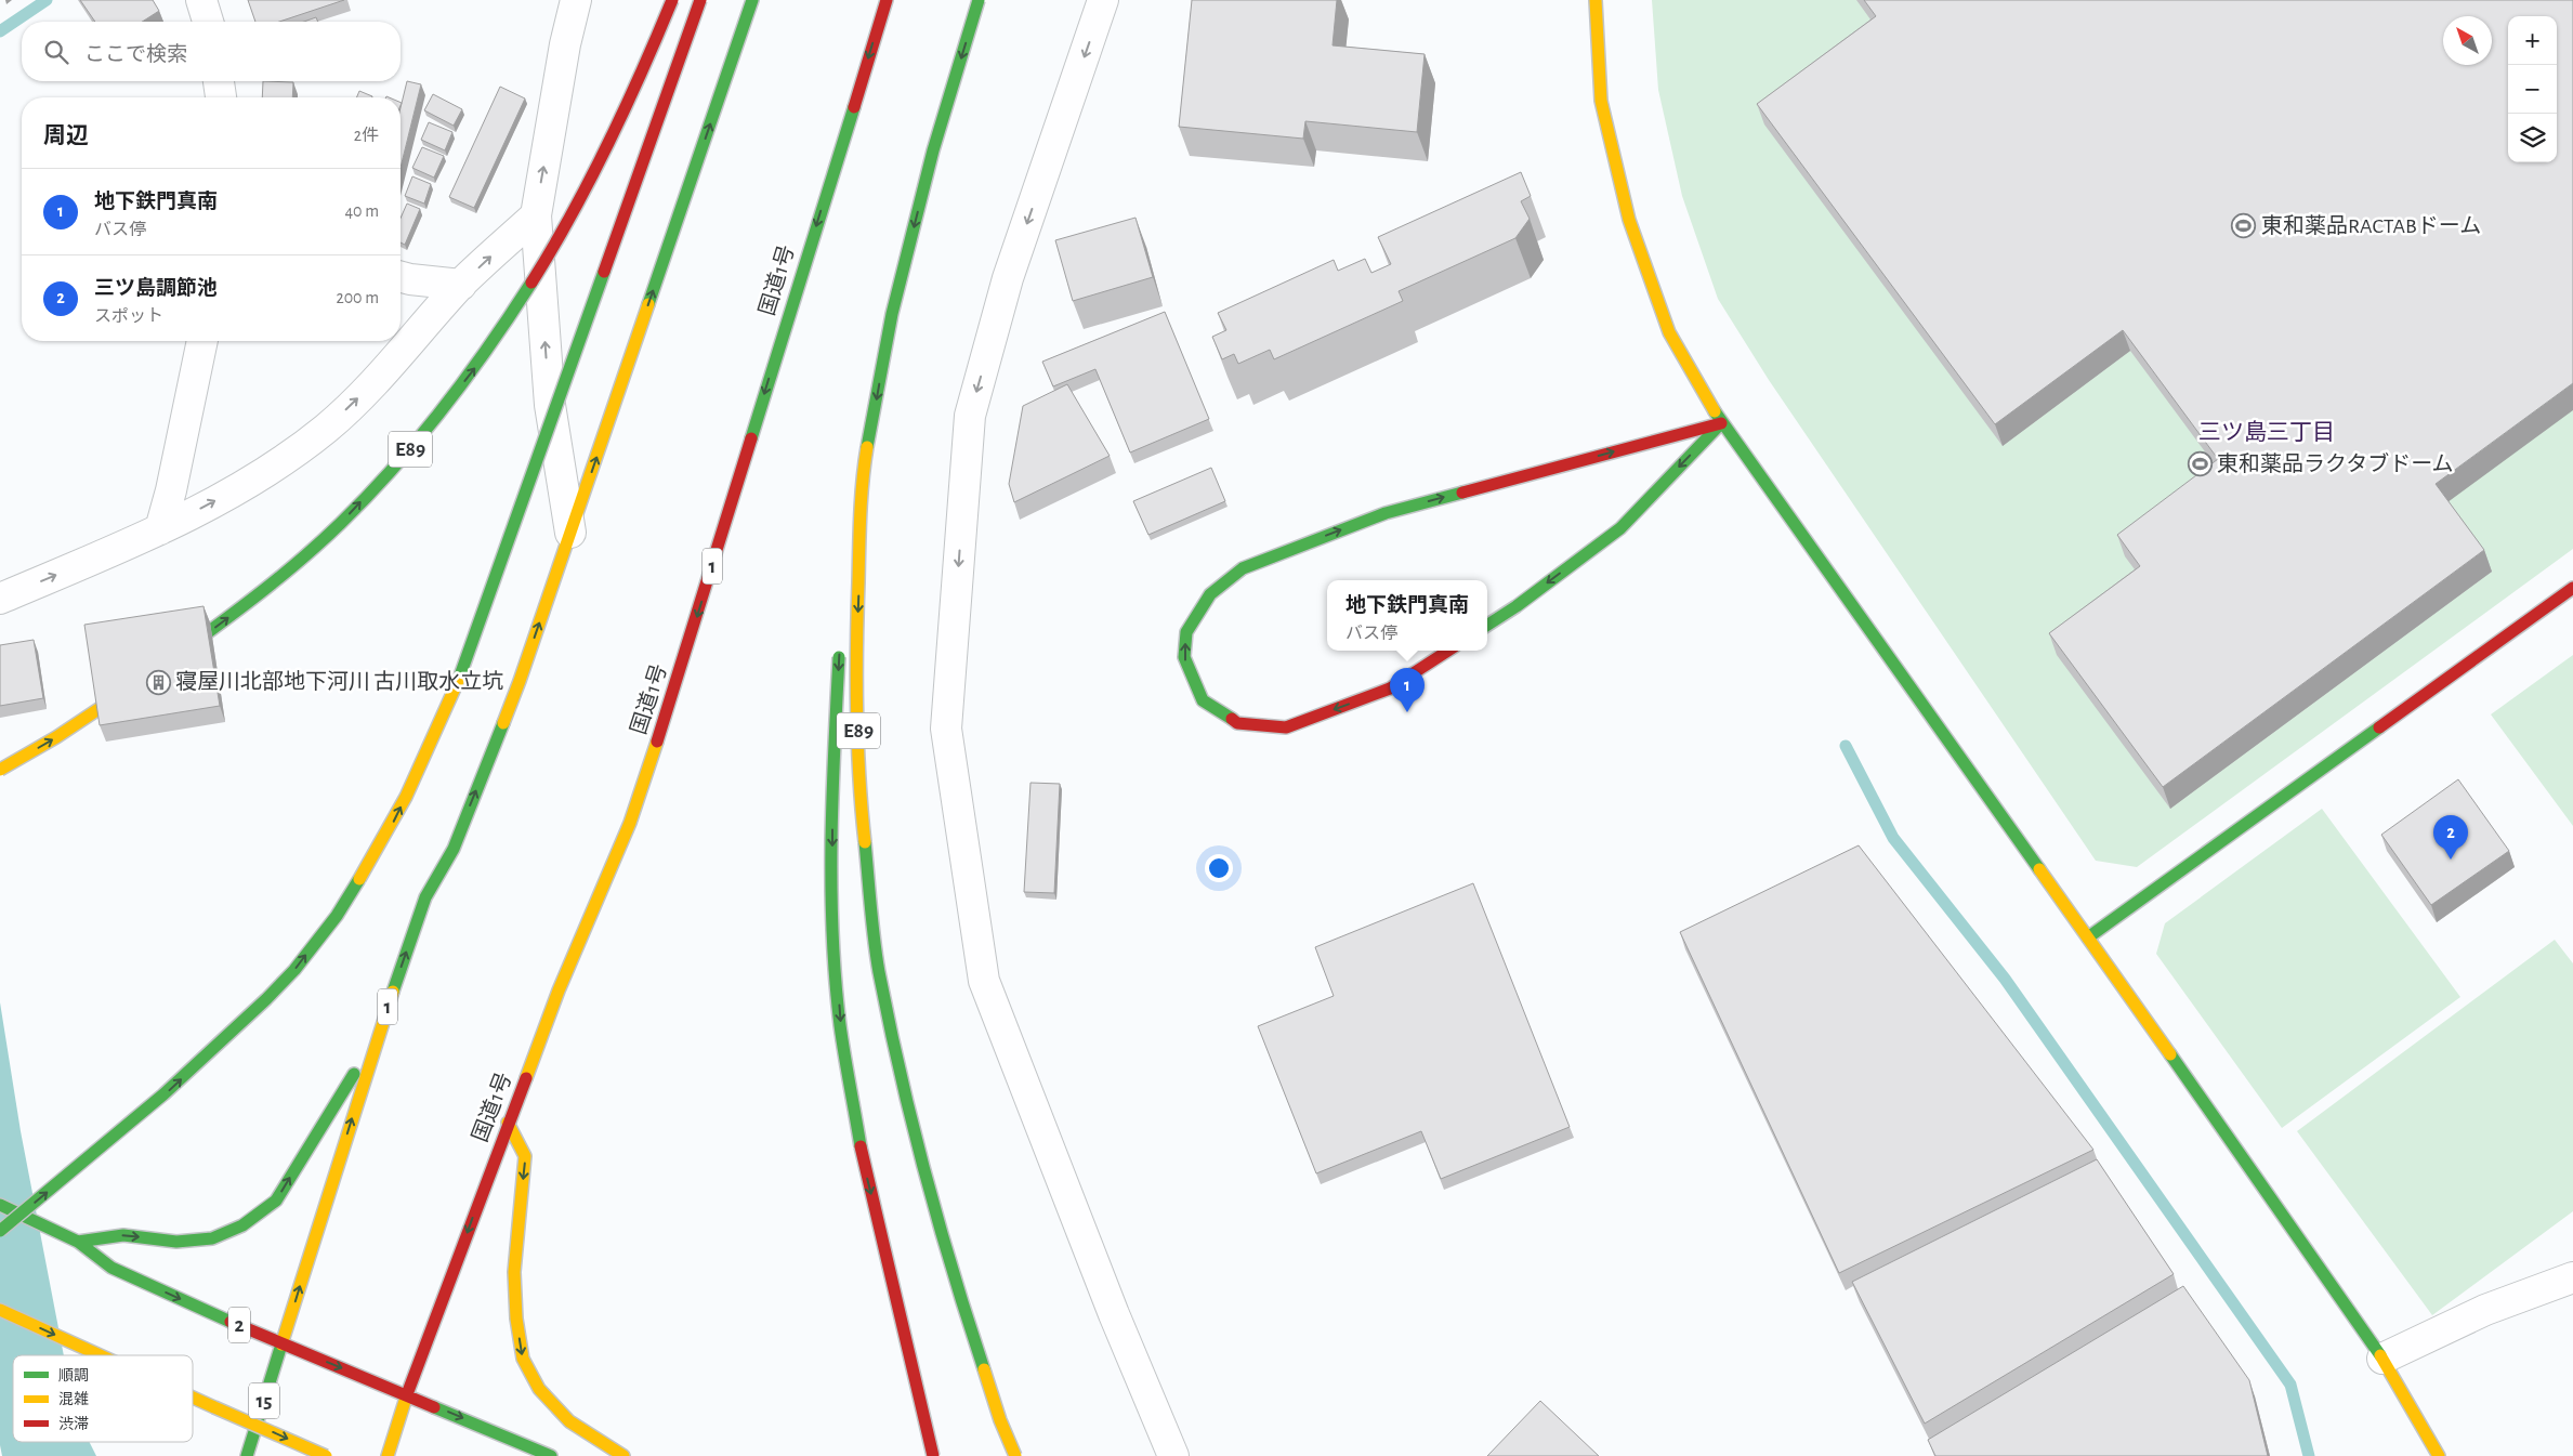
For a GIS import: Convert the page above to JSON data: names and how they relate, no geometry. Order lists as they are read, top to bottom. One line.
{"streets":{"main road":["国道1号","E89","1","2","15"]},"crossings":[["国道1号","2"],["1","2"],["1","15"],["2","15"]],"one_way":["国道1号"],"districts":["三ツ島三丁目"],"places":{"sports":["東和薬品RACTABドーム","東和薬品ラクタブドーム"],"building":["寝屋川北部地下河川 古川取水立坑"]},"legend":["順調","混雑","渋滞"],"north":"top left","page":{"map_buttons":["+","−"],"search":"ここで検索","heading":["周辺","2件"],"list":[{"mark":"1","name":"地下鉄門真南","note":"バス停","value":"40 m"},{"mark":"2","name":"三ツ島調節池","note":"スポット","value":"200 m"}],"popup":["地下鉄門真南","バス停"],"pins":["1","2"]}}
